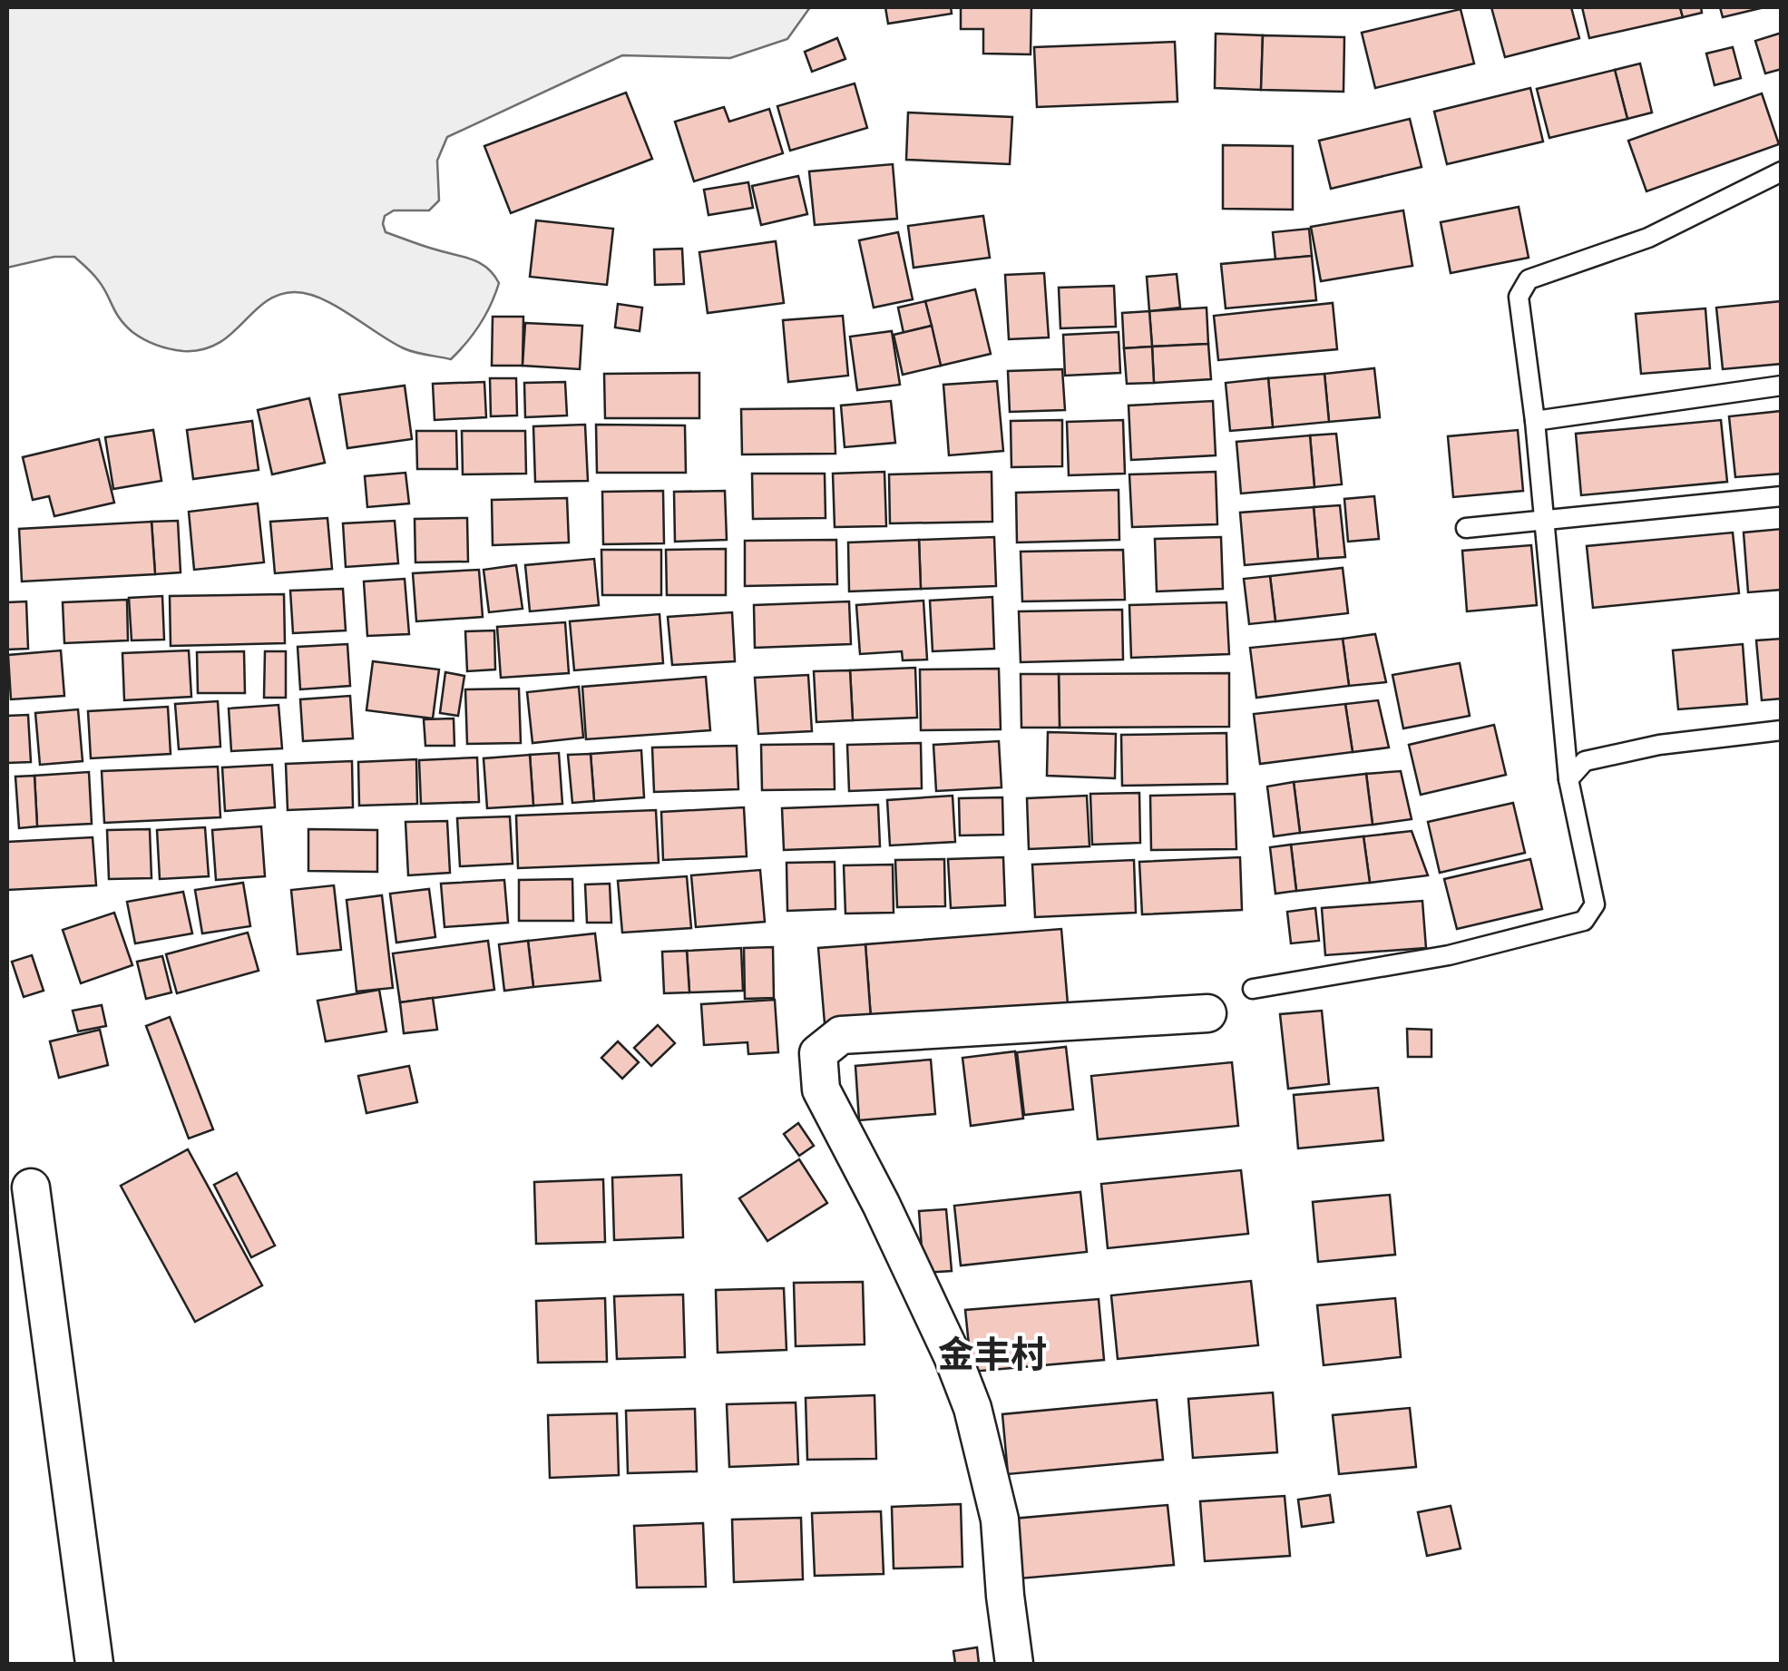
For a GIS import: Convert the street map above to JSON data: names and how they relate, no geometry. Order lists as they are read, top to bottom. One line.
{"districts":["金丰村"]}
